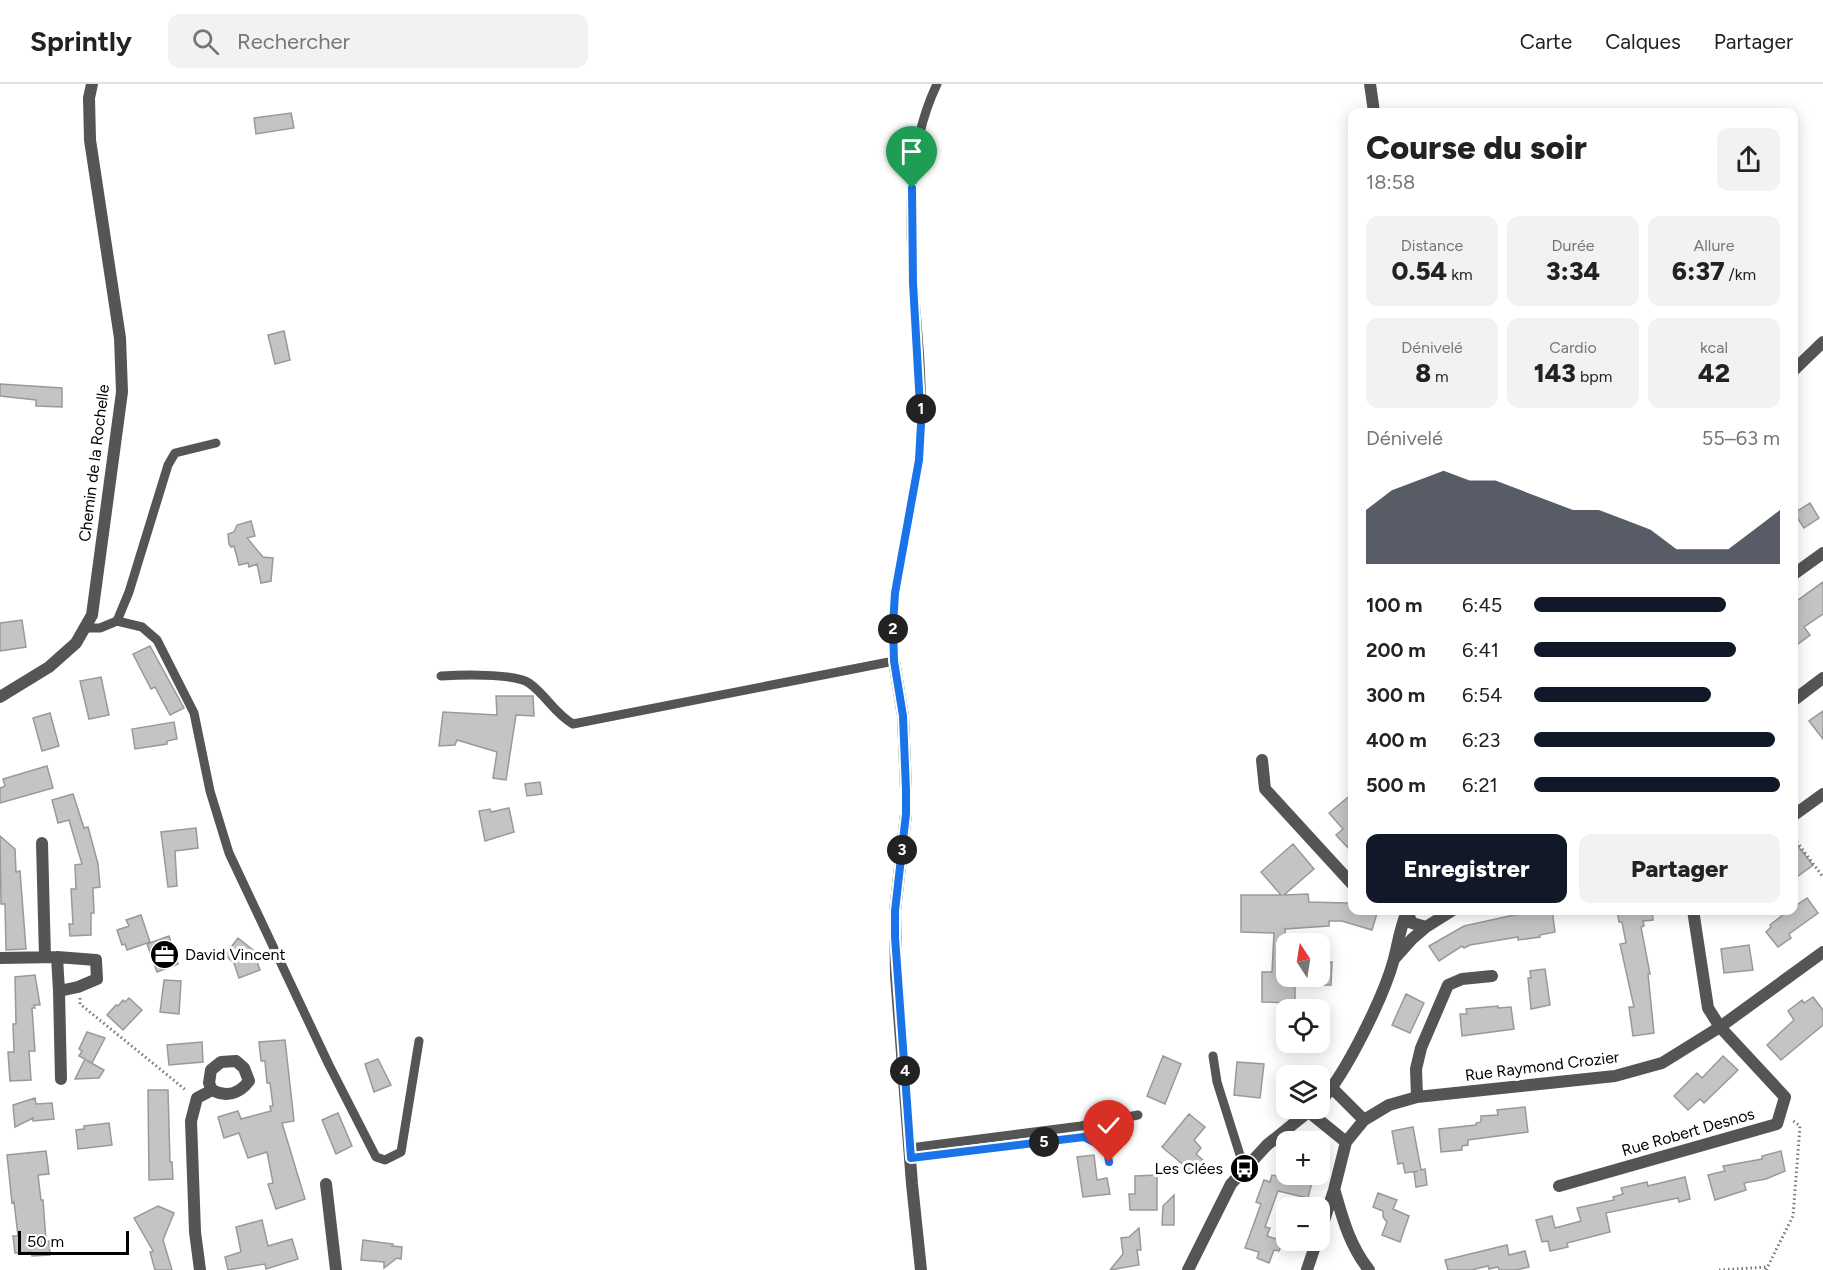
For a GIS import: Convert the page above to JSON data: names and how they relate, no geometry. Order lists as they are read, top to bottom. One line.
{"streets":{"street":["Chemin de la Rochelle","Rue Raymond Crozier","Rue Robert Desnos"]},"places":{"office":["David Vincent"],"bus stop":["Les Clées"]},"scale_bar":"50 m","north":"top","page":{"header":"Sprintly","search":"Rechercher","nav":["Carte","Calques","Partager"],"heading":["Course du soir","18:58"],"stats":[["Distance","0.54 km"],["Durée","3:34"],["Allure","6:37 /km"],["Dénivelé","8 m"],["Cardio","143 bpm"],["kcal","42"]],"pins":["1","2","3","4","5"],"chart":["Dénivelé","55–63 m"],"list":[{"name":"100 m","note":"6:45"},{"name":"200 m","note":"6:41"},{"name":"300 m","note":"6:54"},{"name":"400 m","note":"6:23"},{"name":"500 m","note":"6:21"}],"buttons":["Enregistrer","Partager"],"map_buttons":["+","−"],"scale":"50 m"}}
